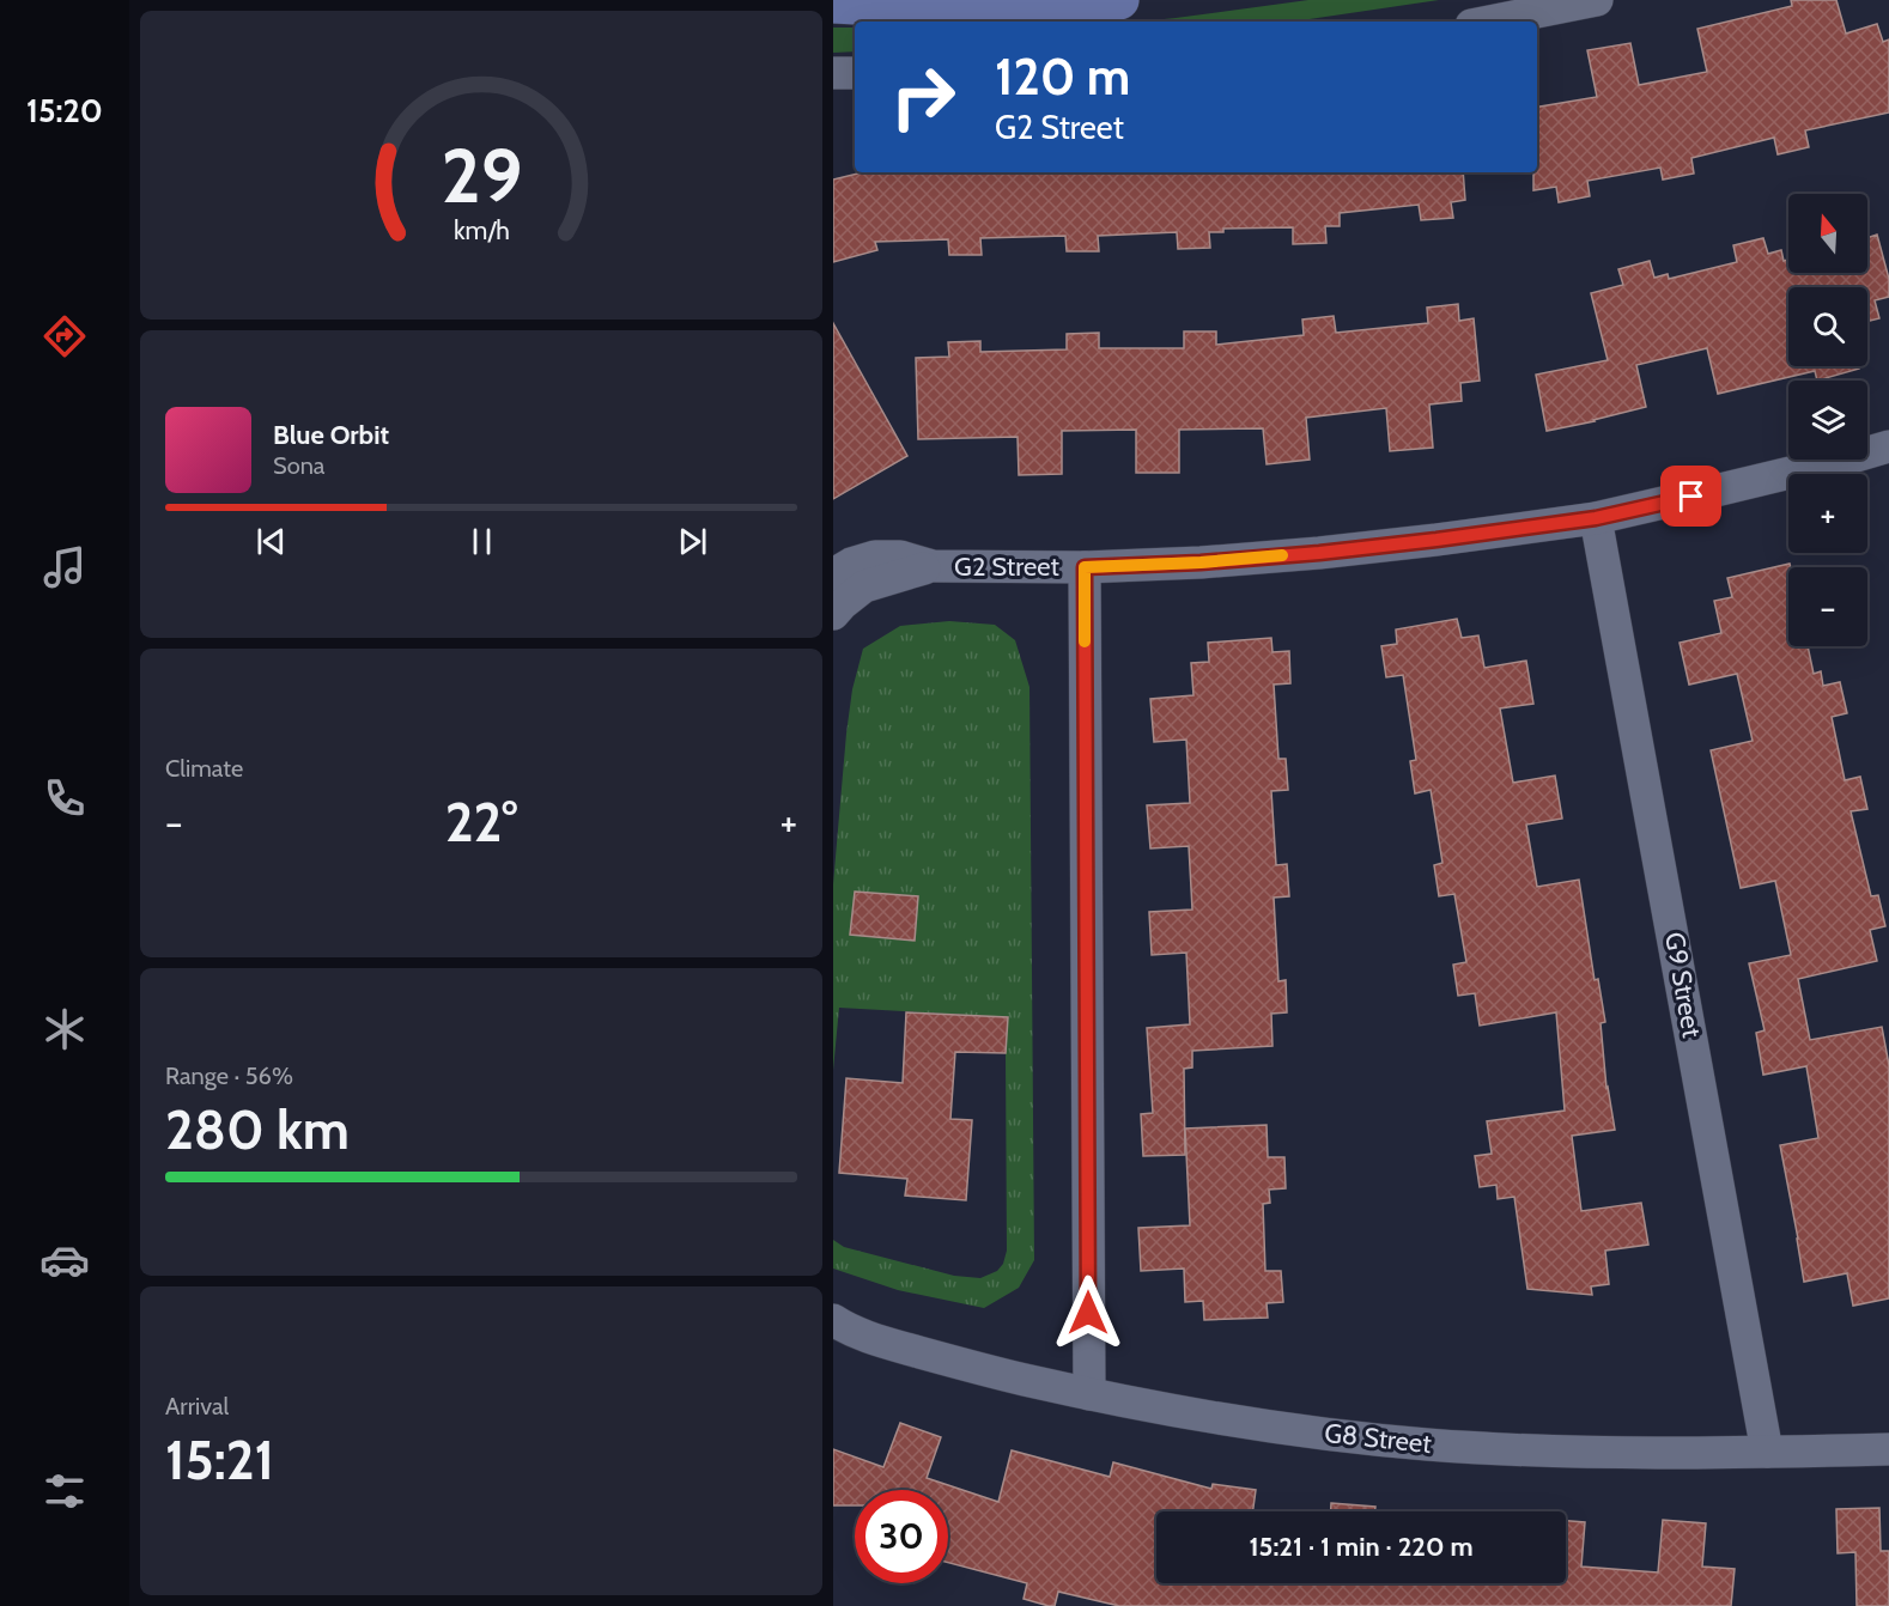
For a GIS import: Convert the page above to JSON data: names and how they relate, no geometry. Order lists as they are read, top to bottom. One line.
{"streets":{"street":["G2 Street","G9 Street","G8 Street"]},"crossings":[["G2 Street","G9 Street"],["G9 Street","G8 Street"]],"north":"top","page":{"tabs":"15:20","turn":["120 m","G2 Street"],"map_buttons":["+","−"],"song":["Blue Orbit","Sona"],"tile":["Climate",["Range · 56%","280 km"],["Arrival","15:21"]],"heat":["−","22°","+"],"limit":"30","trip":"15:21 · 1 min · 220 m","gauge":["29","km/h"]}}
